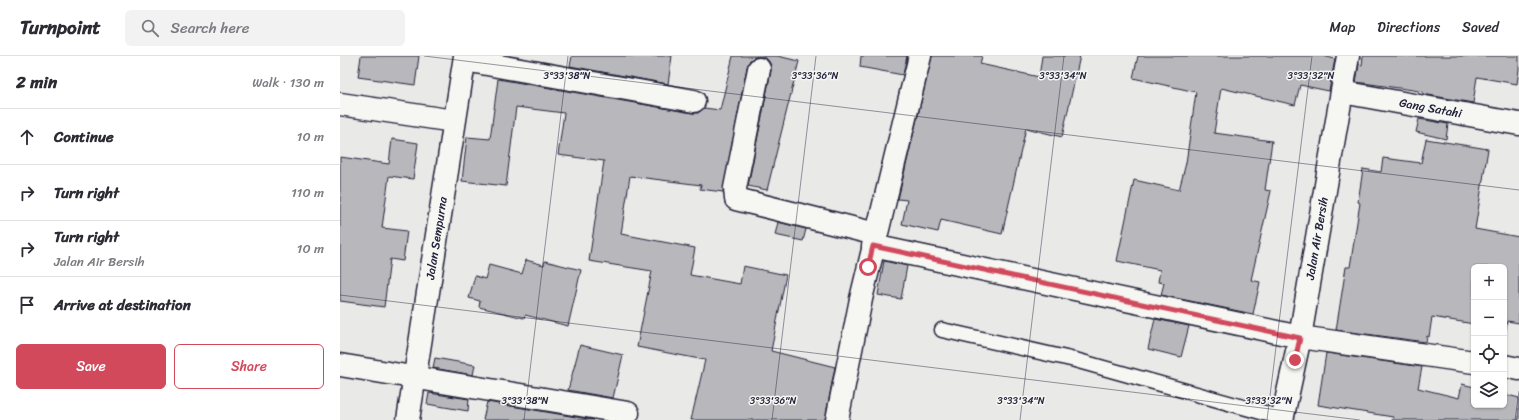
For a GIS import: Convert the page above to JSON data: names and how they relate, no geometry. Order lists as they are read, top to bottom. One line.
{"streets":{"street":["Gang Satahi","Jalan Sempurna","Jalan Air Bersih"]},"crossings":[["Gang Satahi","Jalan Air Bersih"]],"page":{"header":"Turnpoint","search":"Search here","nav":["Map","Directions","Saved"],"heading":["2 min","Walk · 130 m"],"list":[["Continue","10 m"],["Turn right","110 m"],["Turn right","Jalan Air Bersih","10 m"],"Arrive at destination"],"map_buttons":["+","−"],"buttons":["Save","Share"]},"coordinates":["3°33'38\"N","3°33'36\"N","3°33'34\"N","3°33'32\"N"]}
